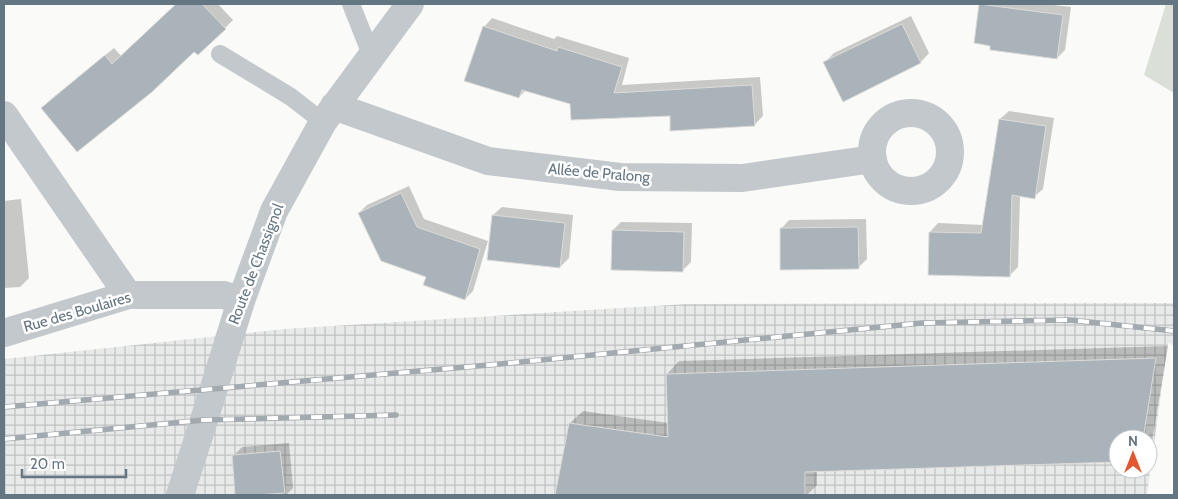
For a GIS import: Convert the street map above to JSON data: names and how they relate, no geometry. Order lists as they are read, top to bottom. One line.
{"streets":{"street":["Allée de Pralong","Route de Chassignol","Rue des Boulaires"]},"crossings":[["Allée de Pralong","Route de Chassignol"],["Route de Chassignol","Rue des Boulaires"]],"scale_bar":"20 m","north":"top"}
